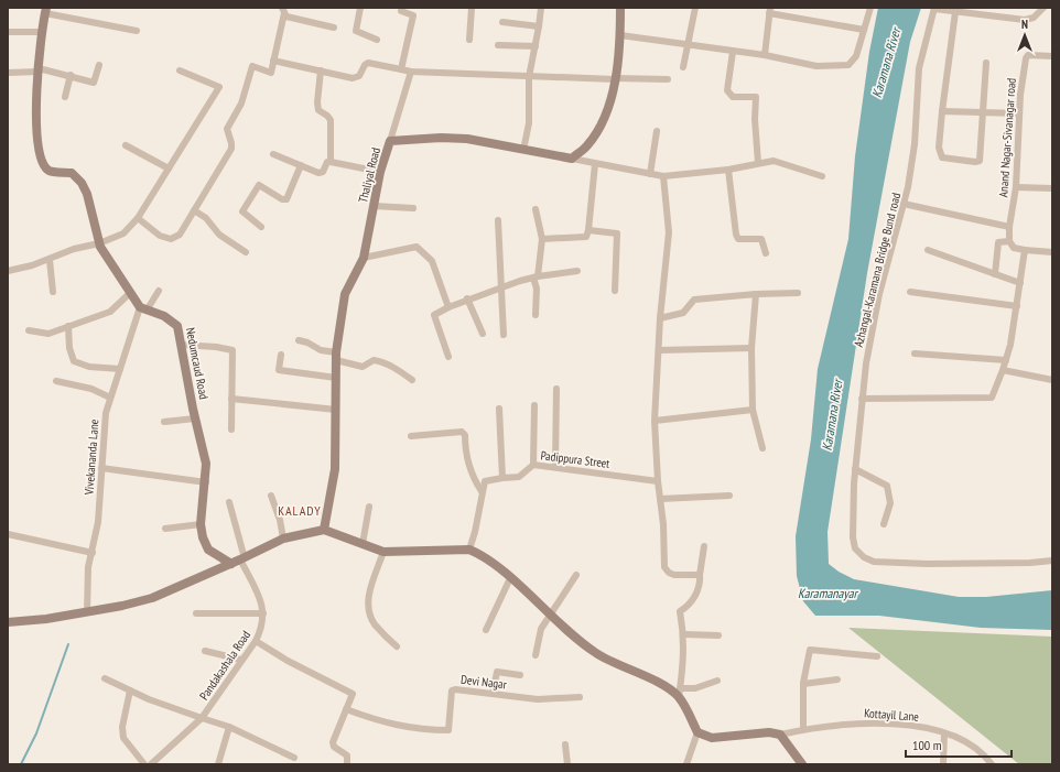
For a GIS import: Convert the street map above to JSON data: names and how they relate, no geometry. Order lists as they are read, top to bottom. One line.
{"streets":{"street":["Anand Nagar-Sivanagar road","Thaliyal Road","Azhangal-Karamana Bridge Bund road","Nedumcaud Road","Vivekananda Lane","Padippura Street","Pandakashala Road","Devi Nagar","Kottayil Lane"]},"crossings":[["Nedumcaud Road","Vivekananda Lane"]],"districts":["KALADY"],"water":["Karamana River","Karamanayar"],"scale_bar":"100 m","north":"top"}
